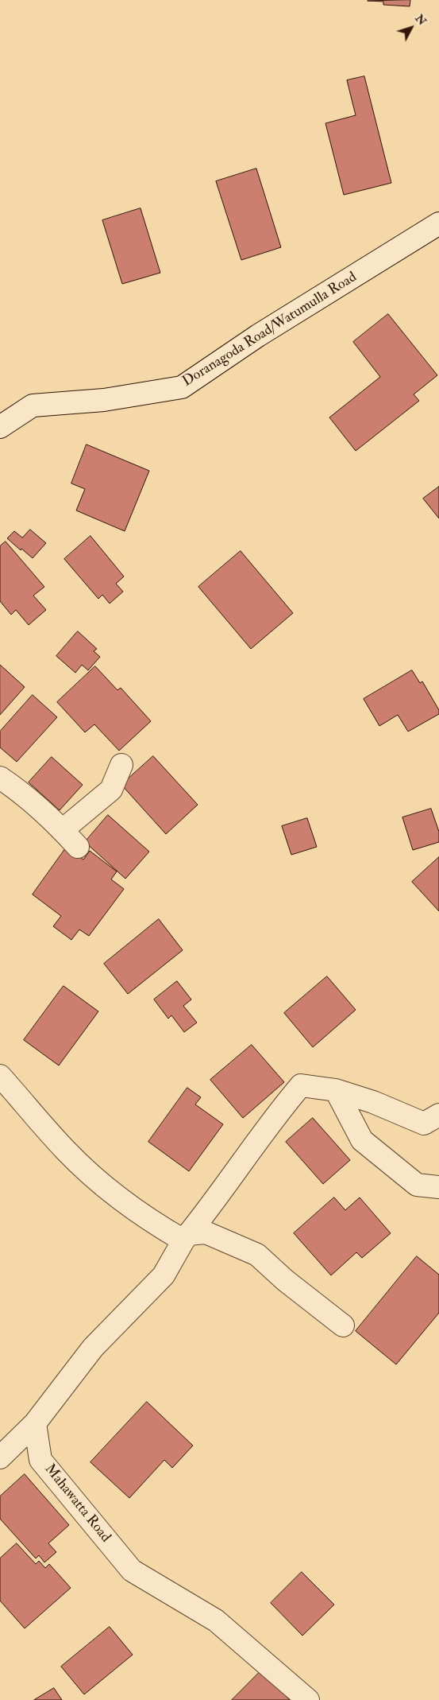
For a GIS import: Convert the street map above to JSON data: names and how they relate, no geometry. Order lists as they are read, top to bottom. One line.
{"streets":{"street":["Doranagoda Road/Watumulla Road","Mahawatta Road"]},"north":"top right"}
